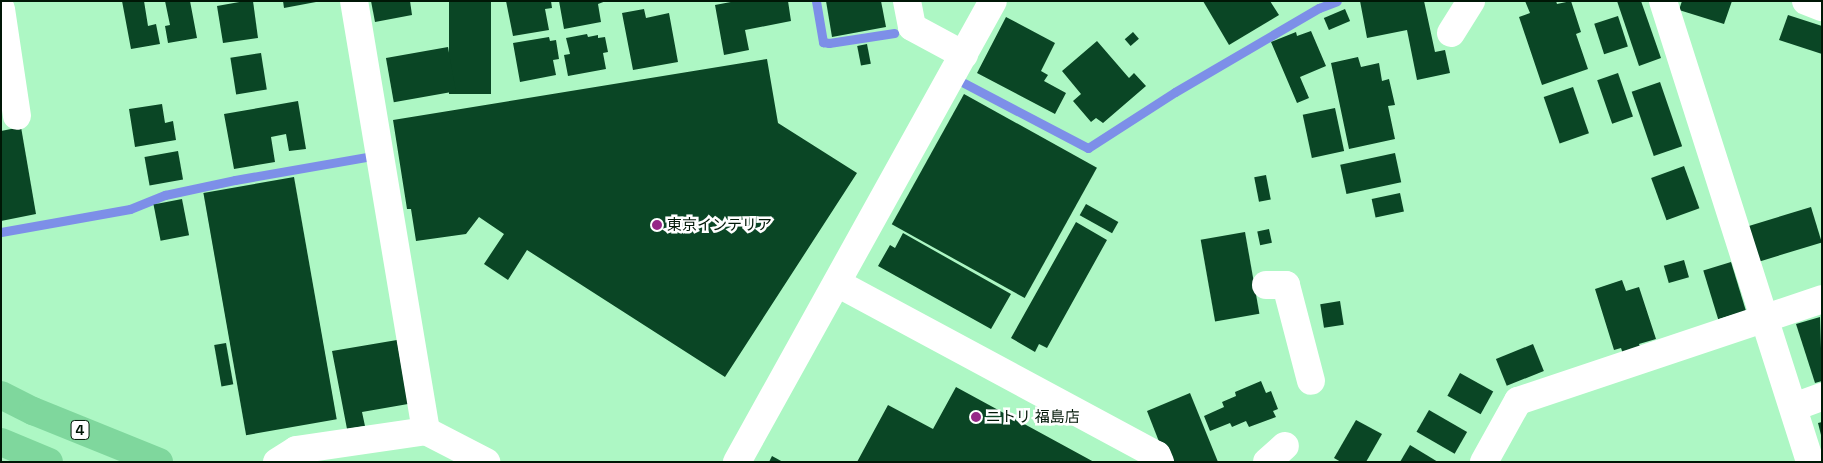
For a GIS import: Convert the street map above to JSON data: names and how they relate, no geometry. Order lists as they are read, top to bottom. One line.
{"streets":{"highway":["4"]},"places":["東京インテリア","ニトリ 福島店"]}
